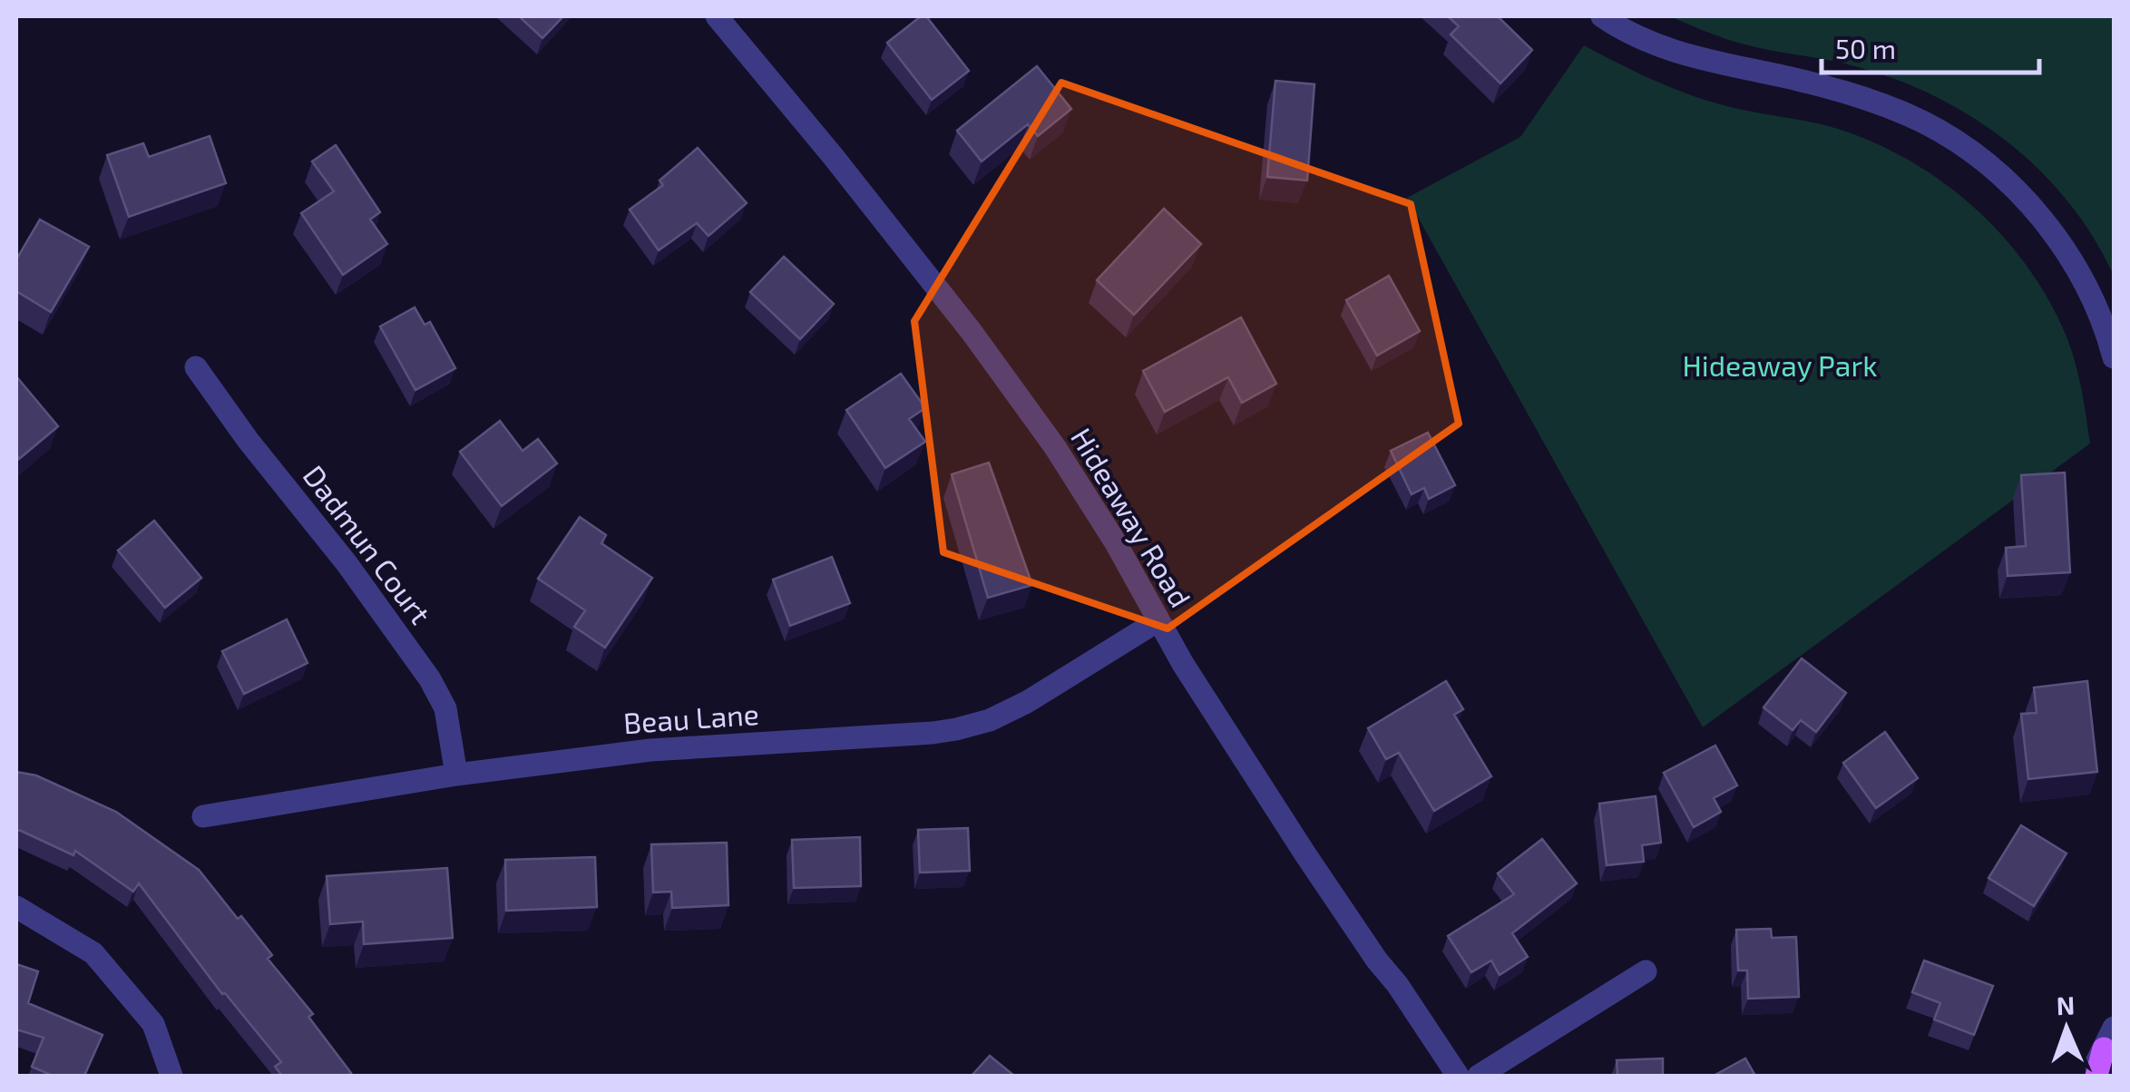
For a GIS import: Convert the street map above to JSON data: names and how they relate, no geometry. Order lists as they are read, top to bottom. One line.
{"streets":{"street":["Hideaway Road","Dadmun Court","Beau Lane"]},"crossings":[["Hideaway Road","Beau Lane"],["Dadmun Court","Beau Lane"]],"parks":["Hideaway Park"],"scale_bar":"50 m","north":"top"}
